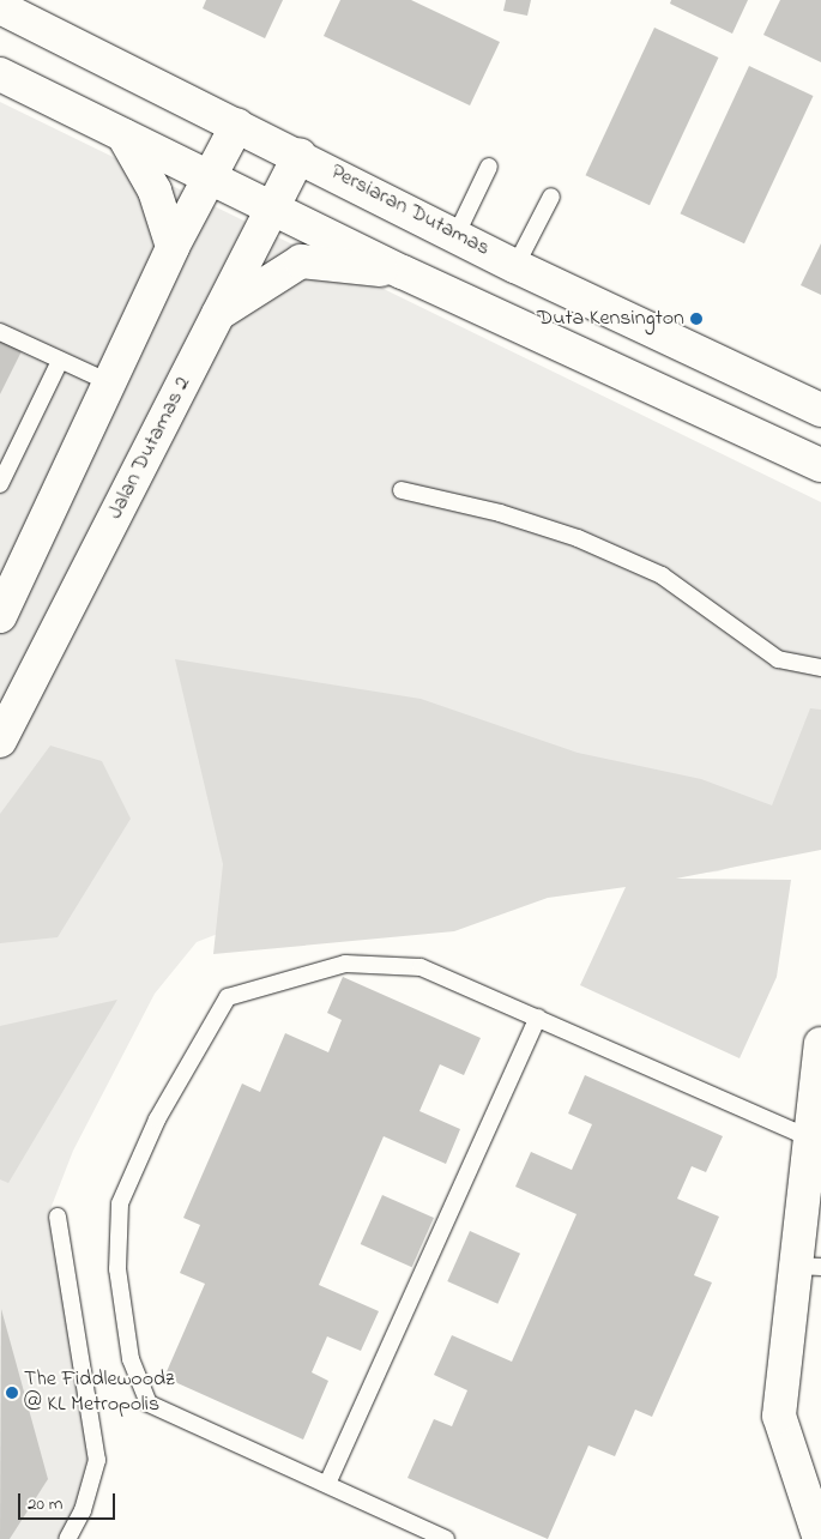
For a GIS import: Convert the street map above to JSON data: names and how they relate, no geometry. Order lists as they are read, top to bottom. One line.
{"streets":{"street":["Persiaran Dutamas","Jalan Dutamas 2"]},"crossings":[["Persiaran Dutamas","Jalan Dutamas 2"]],"places":["Duta Kensington","The Fiddlewoodz @ KL Metropolis"],"scale_bar":"20 m"}
